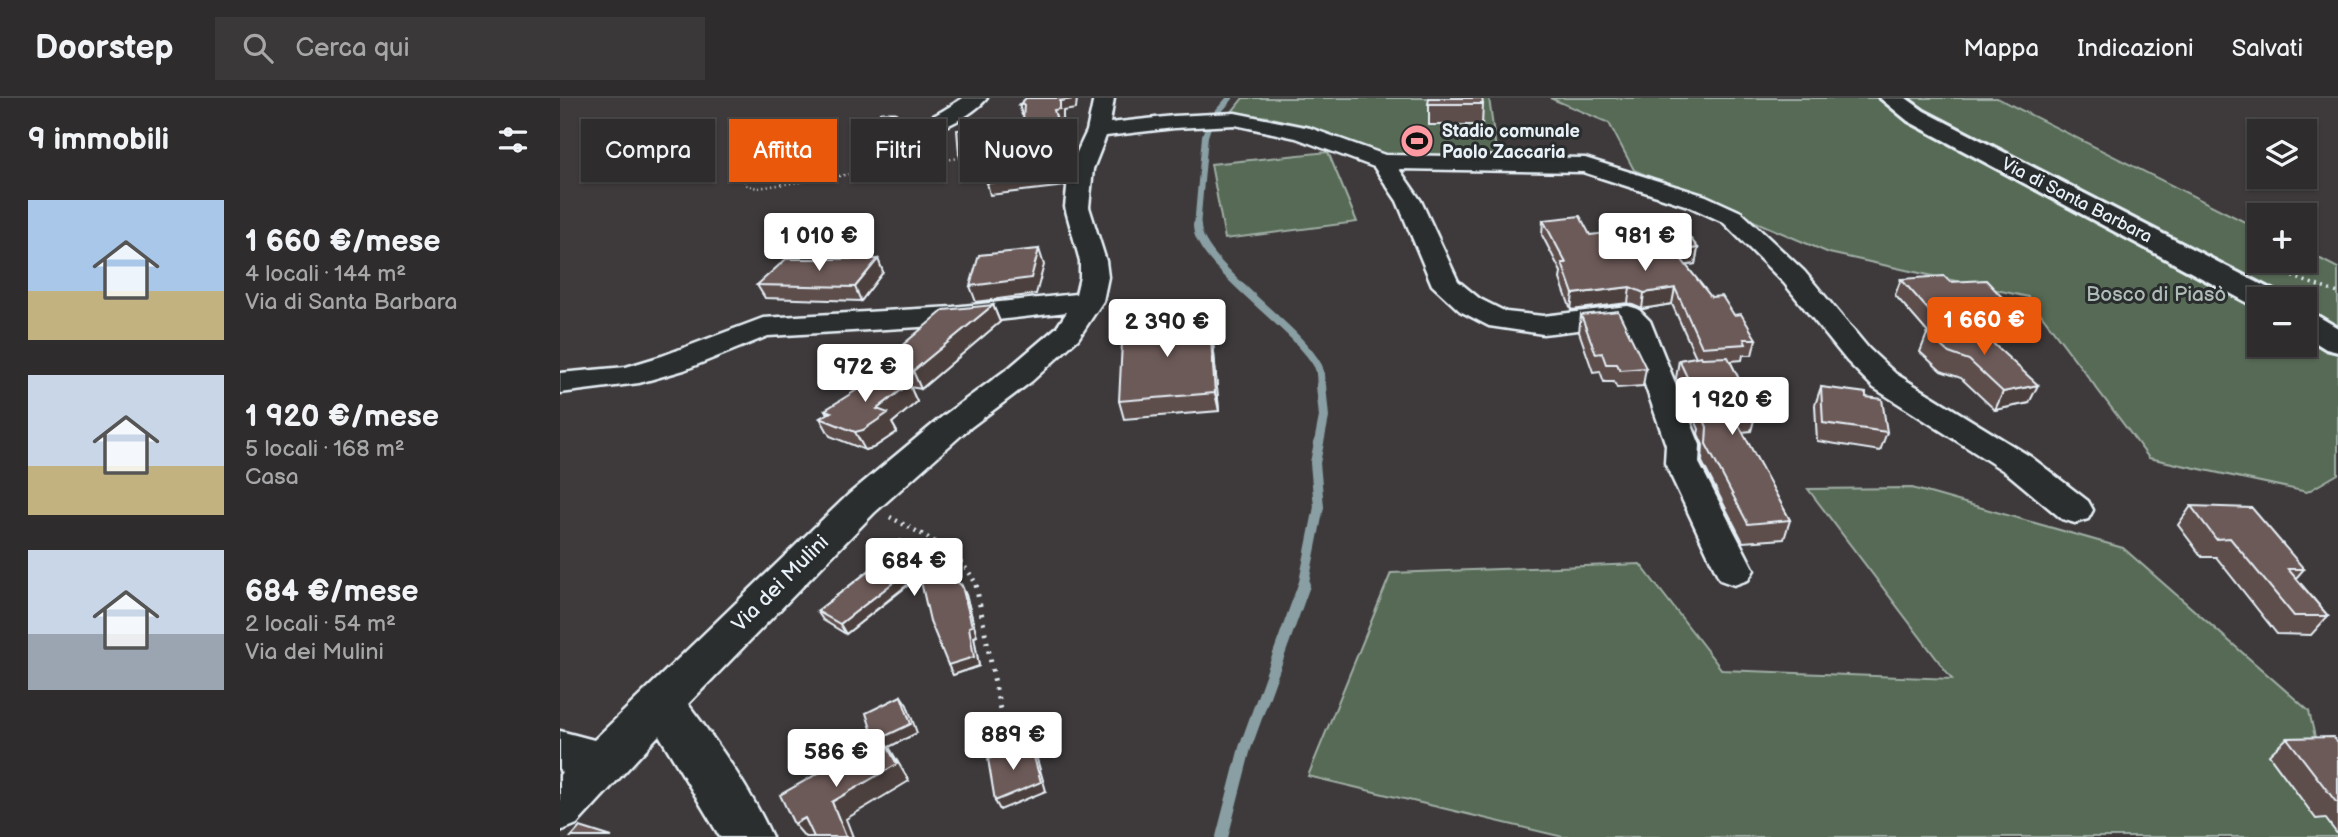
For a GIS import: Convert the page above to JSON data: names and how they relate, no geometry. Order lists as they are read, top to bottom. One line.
{"streets":{"street":["Via di Santa Barbara","Via dei Mulini"]},"parks":["Bosco di Piasò"],"places":{"sports":["Stadio comunale Paolo Zaccaria"]},"page":{"header":"Doorstep","search":"Cerca qui","nav":["Mappa","Indicazioni","Salvati"],"heading":"9 immobili","map_buttons":["+","−"],"chip":["Compra","Affitta","Filtri","Nuovo"],"list":[{"name":"1 660 €/mese","note":"4 locali · 144 m² · Via di Santa Barbara"},{"name":"1 920 €/mese","note":"5 locali · 168 m² · Casa"},{"name":"684 €/mese","note":"2 locali · 54 m² · Via dei Mulini"}],"price":["1 010 €","981 €","1 660 €","2 390 €","972 €","1 920 €","684 €","889 €","586 €"]}}
